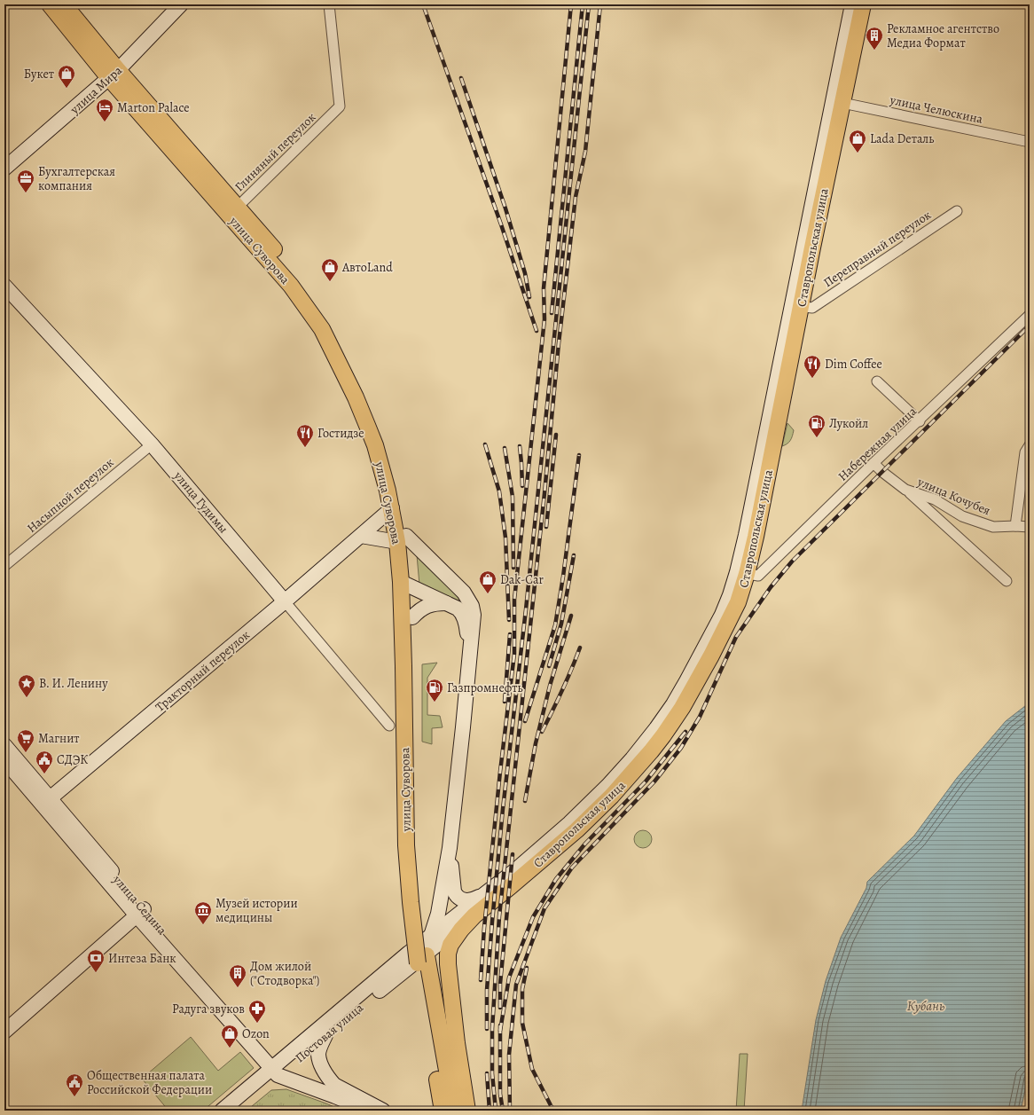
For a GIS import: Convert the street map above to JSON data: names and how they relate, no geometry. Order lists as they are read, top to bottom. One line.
{"streets":{"main road":["улица Мира","Ставропольская улица","улица Суворова","улица Гудимы","Тракторный переулок","улица Седина","Постовая улица"],"street":["улица Челюскина","Глиняный переулок","Переправный переулок","Набережная улица","Насыпной переулок","улица Кочубея"]},"crossings":[["улица Мира","улица Суворова"],["улица Челюскина","Ставропольская улица"],["Глиняный переулок","улица Суворова"],["Ставропольская улица","Переправный переулок"],["Ставропольская улица","Набережная улица"],["Ставропольская улица","Постовая улица"],["улица Суворова","Тракторный переулок"],["Набережная улица","улица Кочубея"],["Насыпной переулок","улица Гудимы"],["улица Гудимы","Тракторный переулок"],["Тракторный переулок","улица Седина"],["улица Седина","Постовая улица"]],"water":["Кубань"],"places":{"building":["Рекламное агентство Медиа Формат","Дом жилой (\"Стодворка\")"],"shop":["Букет","Lada Dеталь","АвтоLand","Dak-Car","Ozon"],"hotel":["Marton Palace"],"office":["Бухгалтерская компания"],"restaurant":["Dim Coffee","Гостидзе"],"fuel station":["Лукойл","Газпромнефть"],"place":["В. И. Ленину"],"supermarket":["Магнит"],"public building":["СДЭК","Общественная палата Российской Федерации"],"museum":["Музей истории медицины"],"bank":["Интеза Банк"],"pharmacy":["Радуга звуков"]}}
